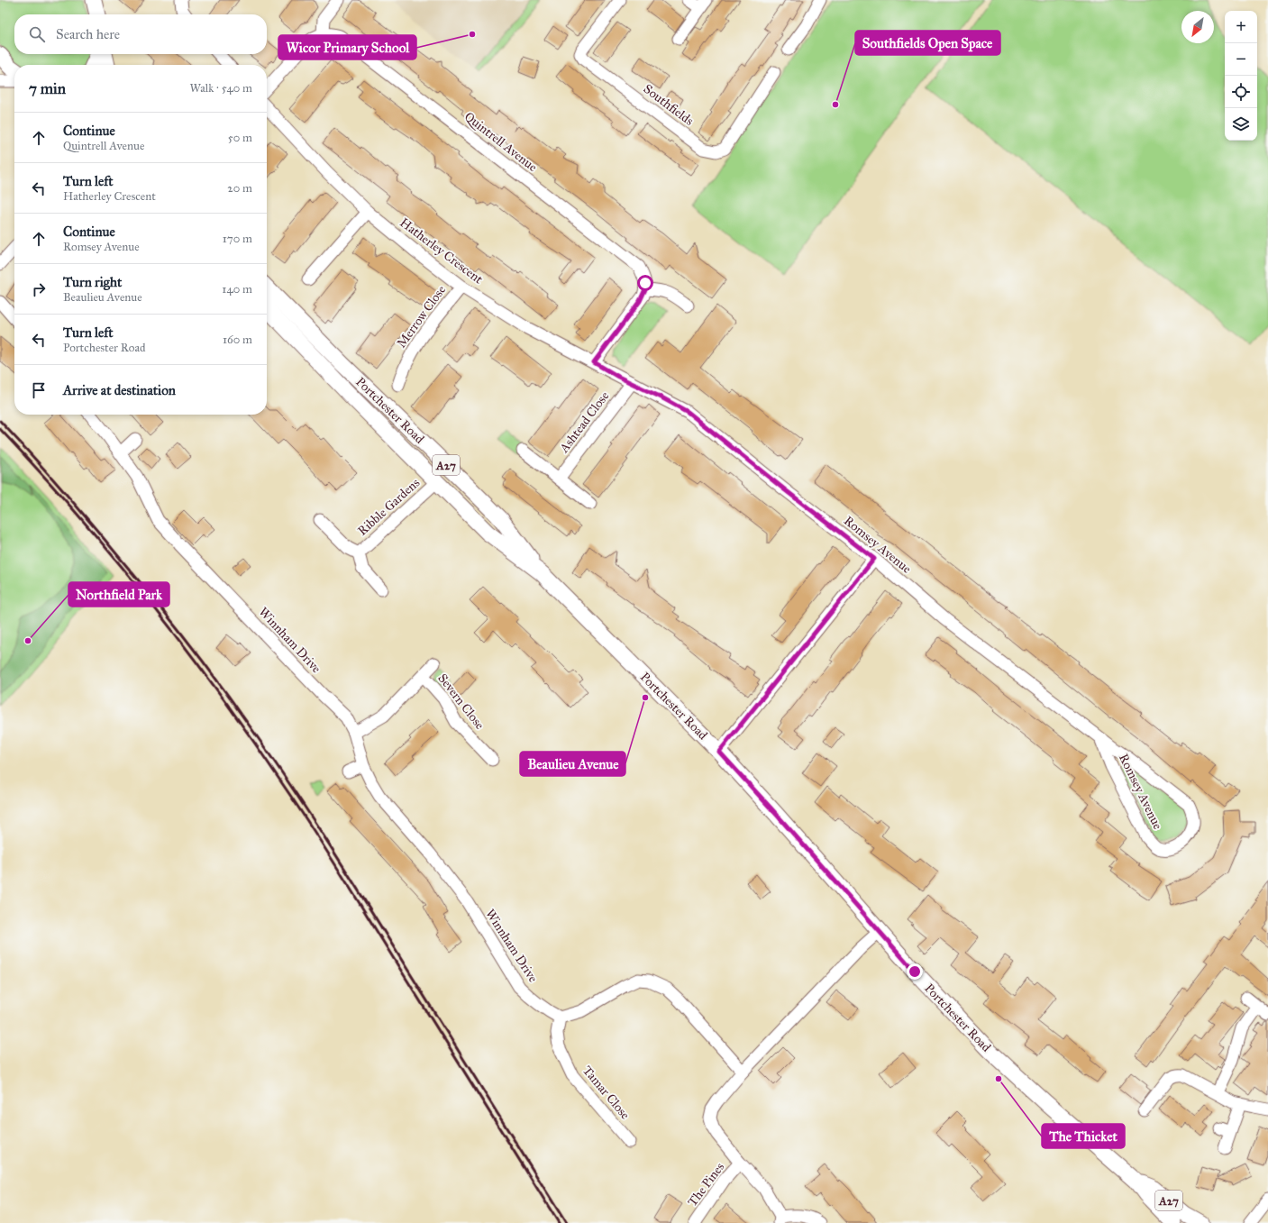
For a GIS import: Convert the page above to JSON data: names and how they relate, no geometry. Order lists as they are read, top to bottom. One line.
{"streets":{"main road":["Portchester Road","A27"],"street":["Southfields","Quintrell Avenue","Hatherley Crescent","Merrow Close","Ashtead Close","Ribble Gardens","Romsey Avenue","Winnham Drive","Severn Close","Tamar Close","The Pines"]},"crossings":[["Hatherley Crescent","Merrow Close"],["Hatherley Crescent","Ashtead Close"],["Hatherley Crescent","Romsey Avenue"],["Portchester Road","Ribble Gardens"],["Ashtead Close","Romsey Avenue"],["Winnham Drive","Severn Close"],["Winnham Drive","Tamar Close"]],"places":["Wicor Primary School","Southfields Open Space","Northfield Park","Beaulieu Avenue","The Thicket"],"north":"bottom left","page":{"map_buttons":["+","−"],"search":"Search here","heading":["7 min","Walk · 540 m"],"list":[["Continue","Quintrell Avenue","50 m"],["Turn left","Hatherley Crescent","20 m"],["Continue","Romsey Avenue","170 m"],["Turn right","Beaulieu Avenue","140 m"],["Turn left","Portchester Road","160 m"],"Arrive at destination"]}}
